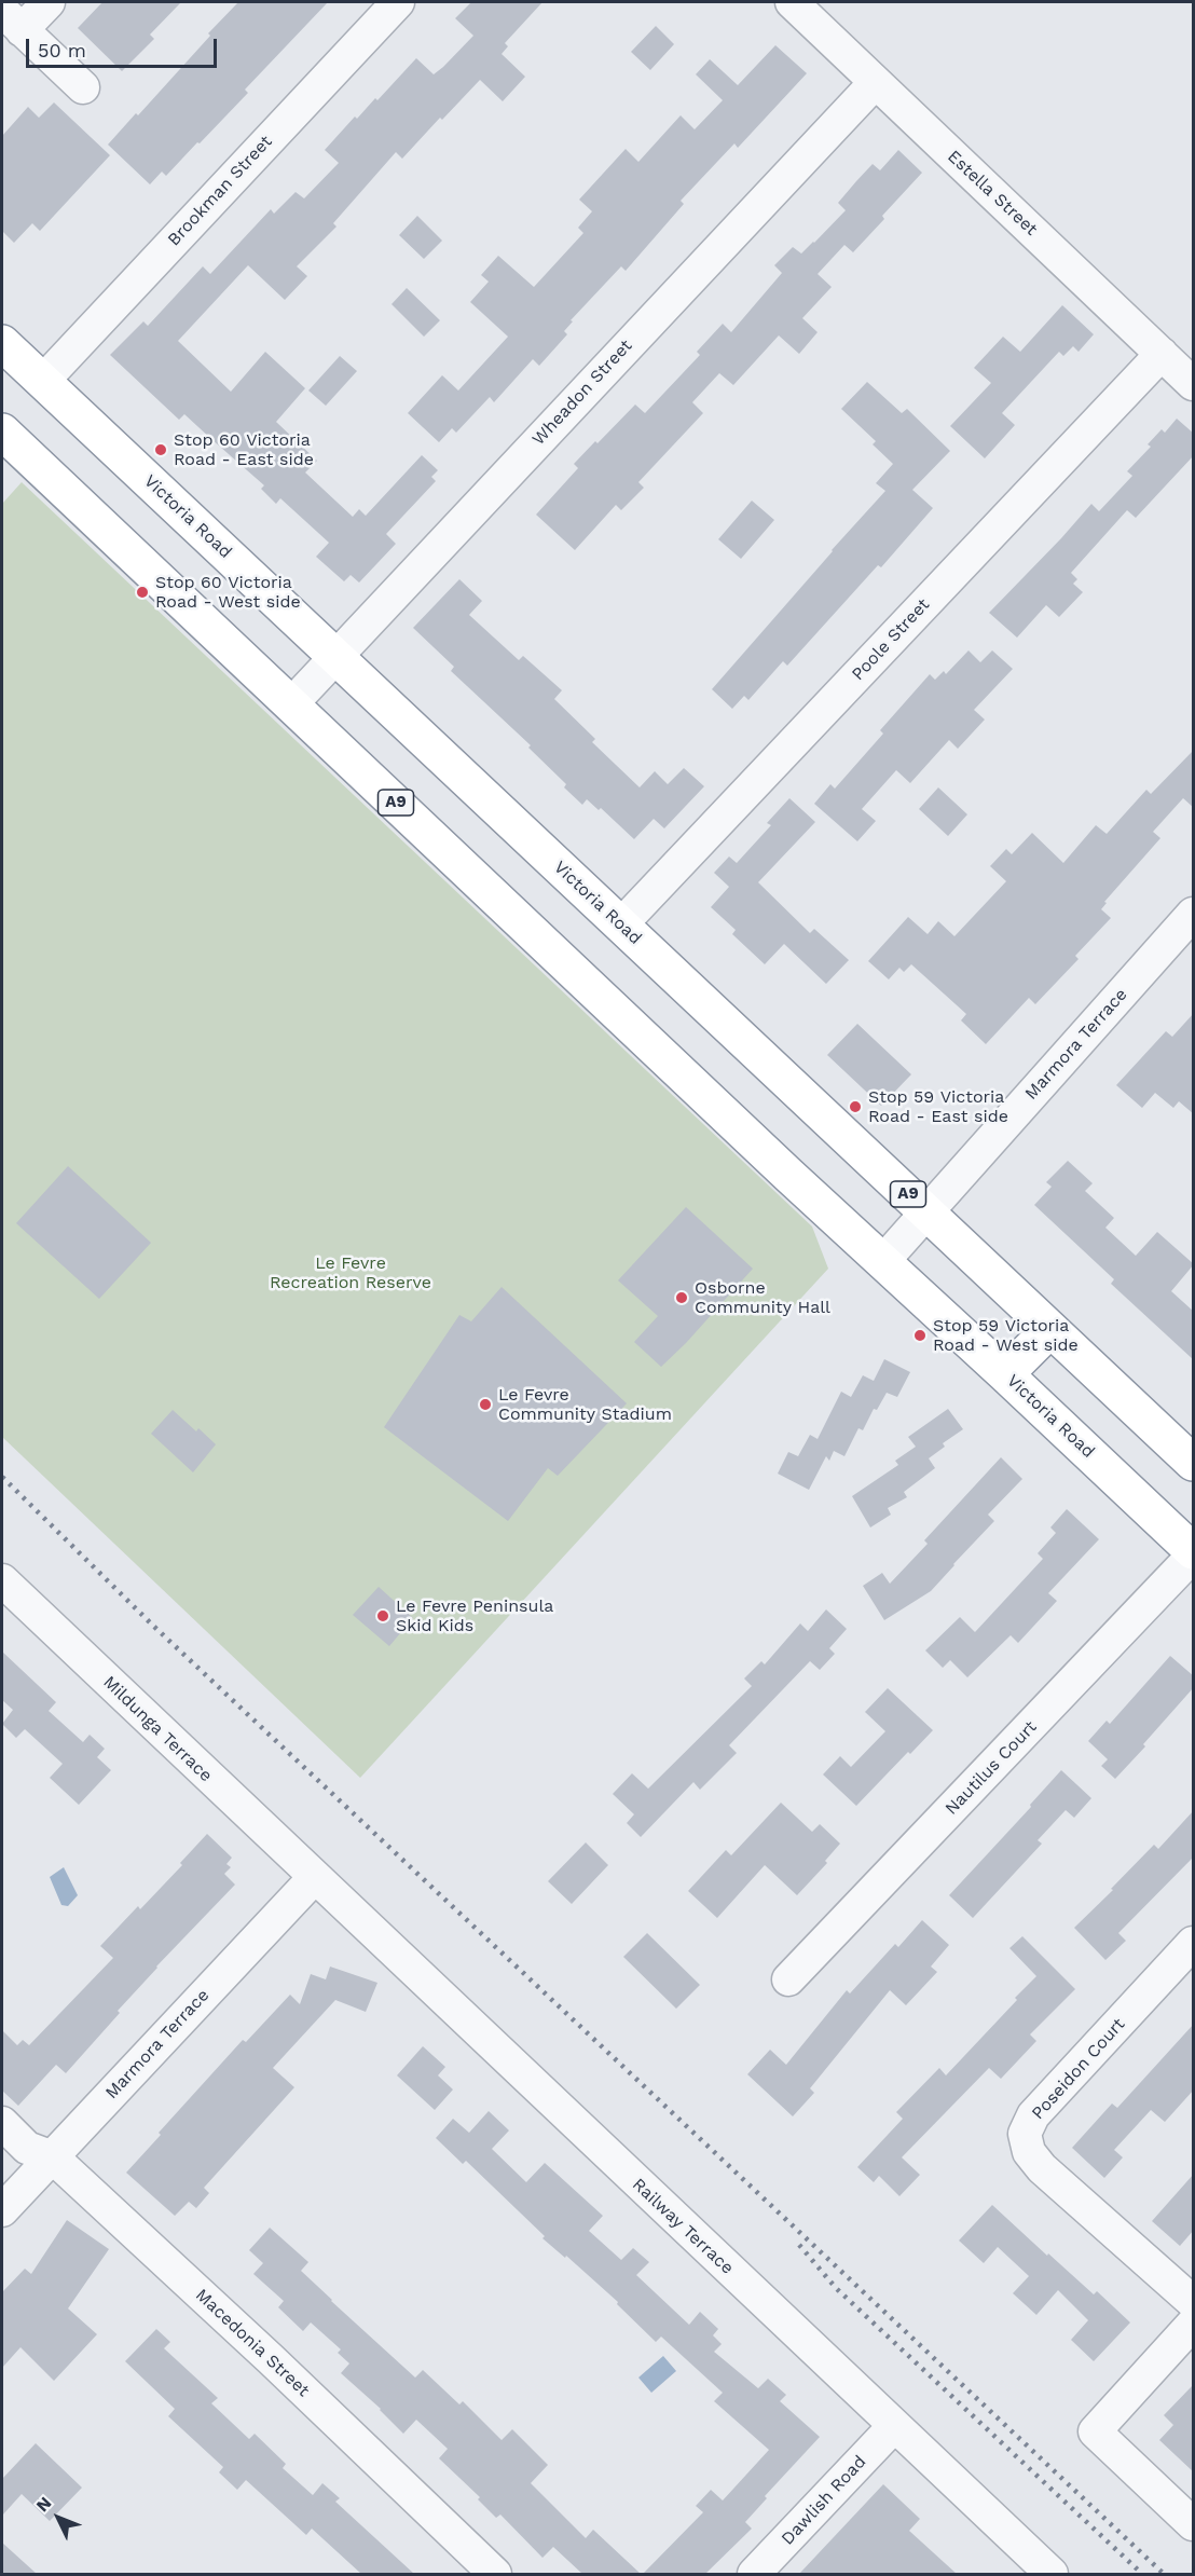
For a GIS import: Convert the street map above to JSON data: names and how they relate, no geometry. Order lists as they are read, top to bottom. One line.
{"streets":{"highway":["Victoria Road","A9"],"street":["Brookman Street","Estella Street","Wheadon Street","Poole Street","Marmora Terrace","Mildunga Terrace","Nautilus Court","Poseidon Court","Railway Terrace","Macedonia Street","Dawlish Road"]},"crossings":[["Brookman Street","Victoria Road"],["Estella Street","Wheadon Street"],["Estella Street","Poole Street"],["Wheadon Street","Victoria Road"],["Victoria Road","Poole Street"],["Victoria Road","Marmora Terrace"],["Victoria Road","Nautilus Court"],["Marmora Terrace","Mildunga Terrace"],["Marmora Terrace","Railway Terrace"],["Marmora Terrace","Macedonia Street"],["Mildunga Terrace","Railway Terrace"],["Railway Terrace","Dawlish Road"]],"parks":["Le Fevre Recreation Reserve"],"places":["Stop 60 Victoria Road - East side","Stop 60 Victoria Road - West side","Stop 59 Victoria Road - East side","Osborne Community Hall","Stop 59 Victoria Road - West side","Le Fevre Community Stadium","Le Fevre Peninsula Skid Kids"],"scale_bar":"50 m","north":"top left"}
